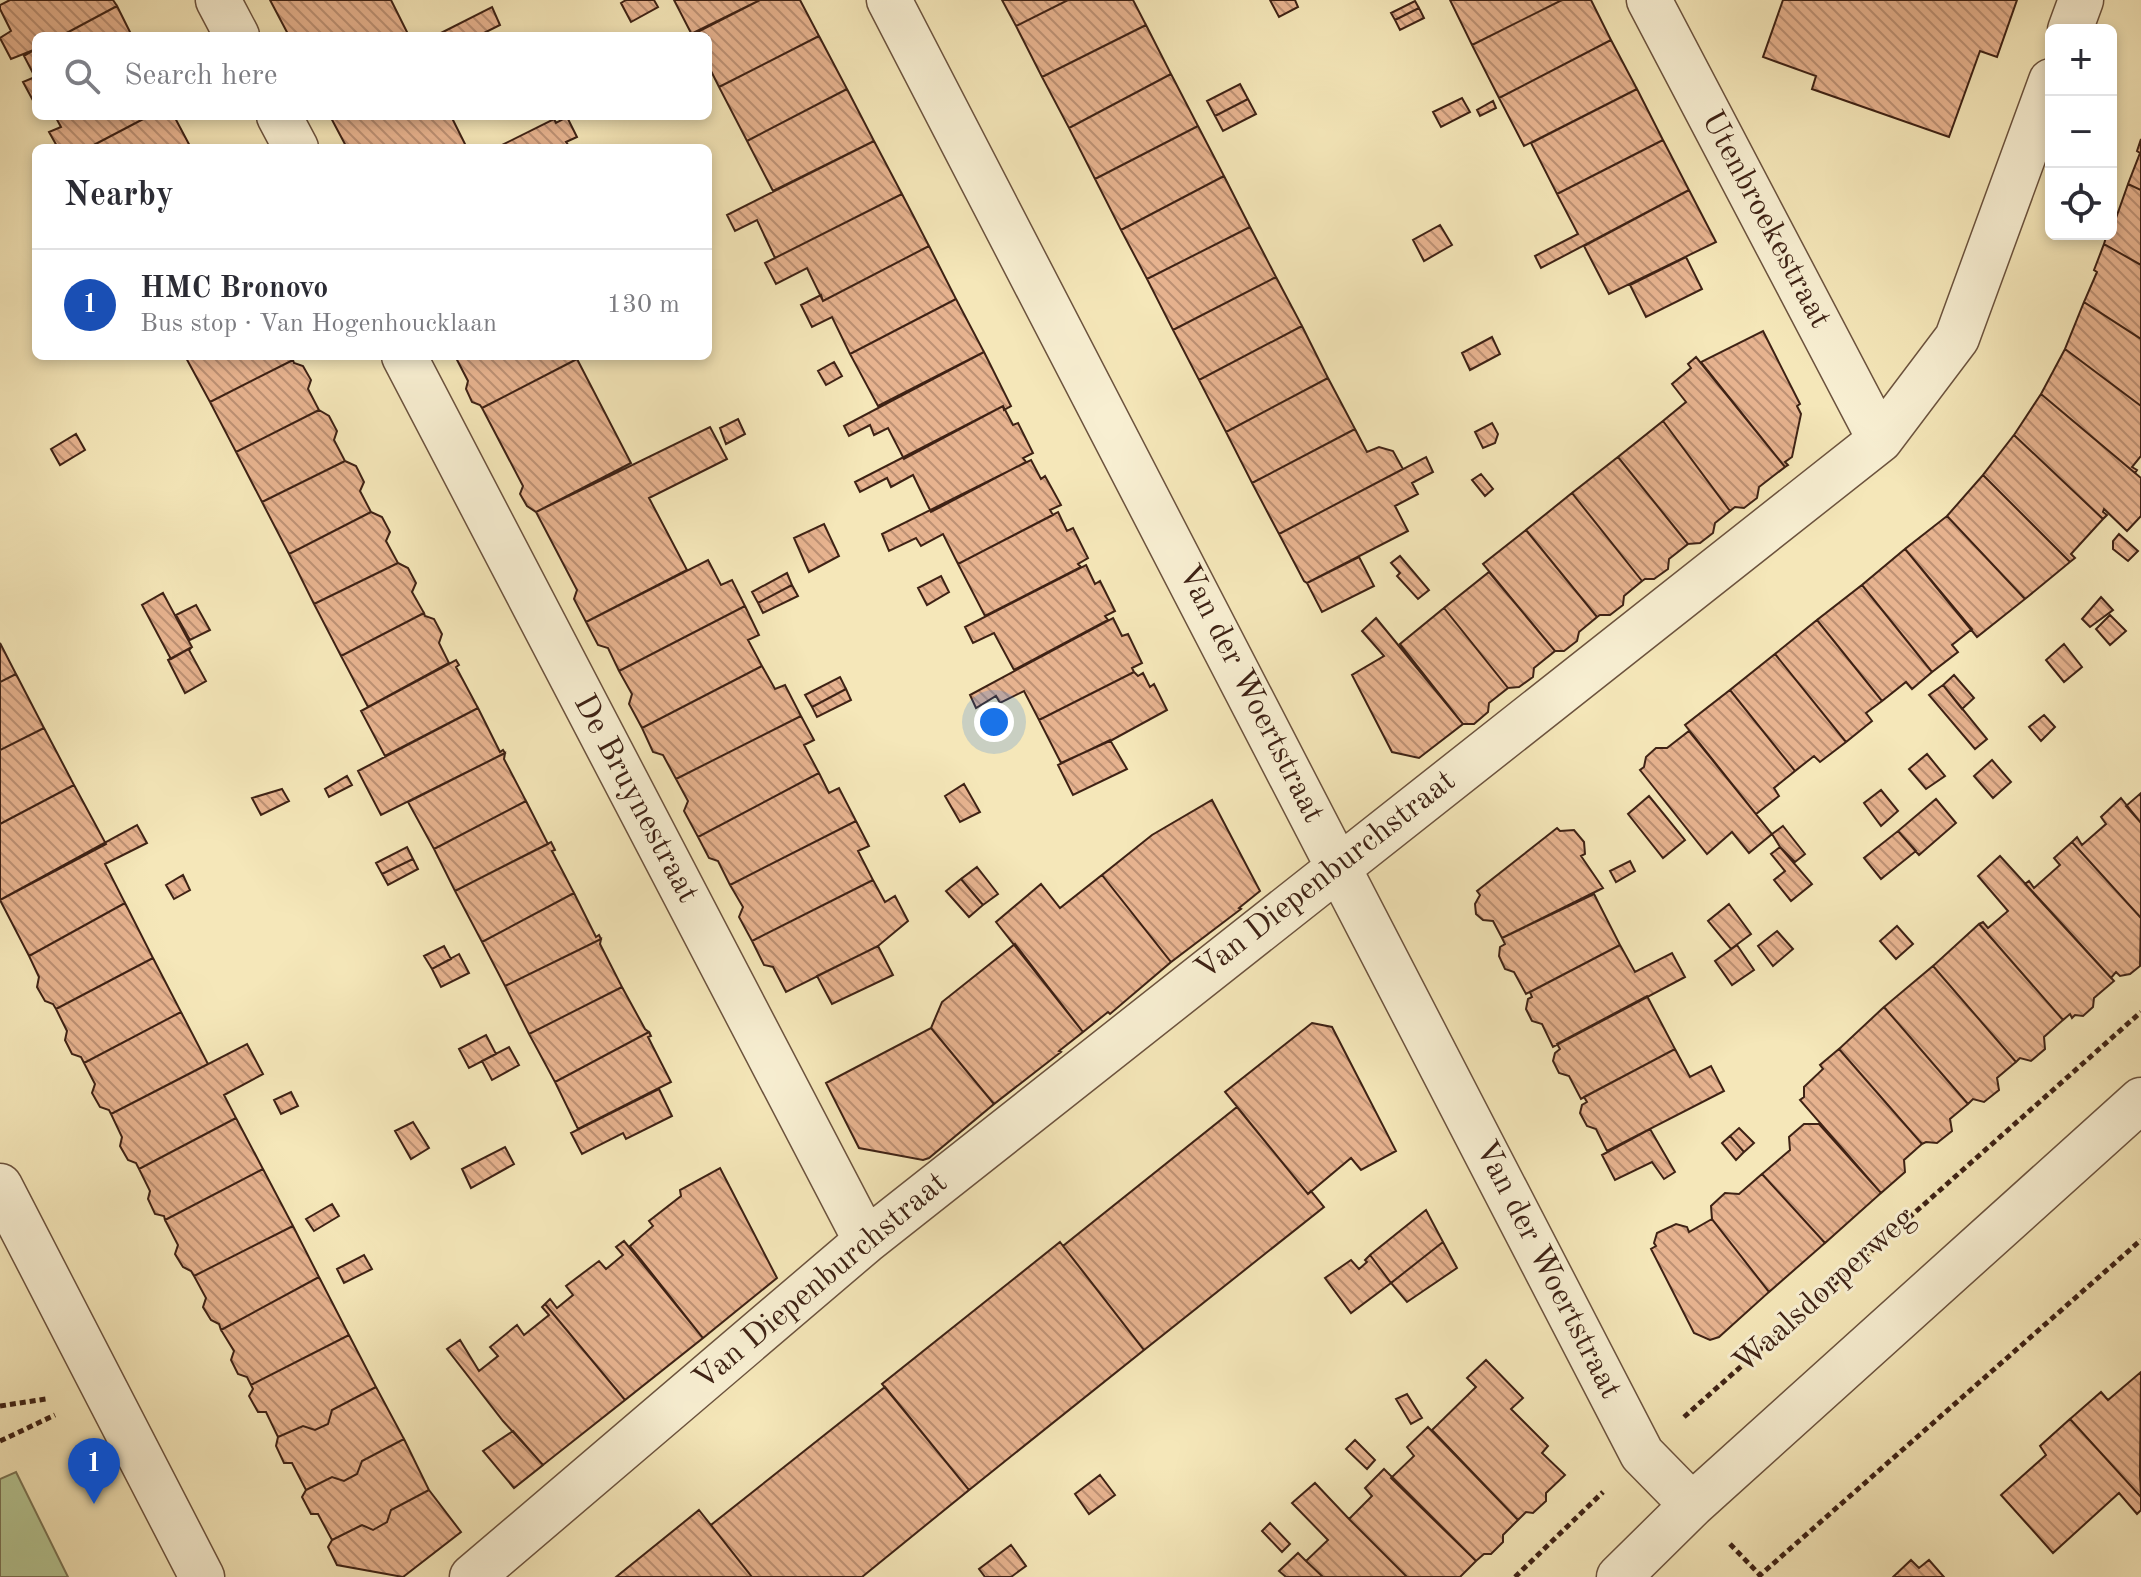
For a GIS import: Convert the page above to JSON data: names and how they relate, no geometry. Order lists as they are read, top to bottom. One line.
{"streets":{"street":["Utenbroekestraat","Van der Woertstraat","De Bruynestraat","Van Diepenburchstraat"],"path":["Waalsdorperweg"]},"crossings":[["Utenbroekestraat","Van Diepenburchstraat"],["Van der Woertstraat","Van Diepenburchstraat"],["Van der Woertstraat","Waalsdorperweg"],["De Bruynestraat","Van Diepenburchstraat"]],"page":{"map_buttons":["+","−"],"search":"Search here","heading":"Nearby","list":[{"mark":"1","name":"HMC Bronovo","note":"Bus stop · Van Hogenhoucklaan","value":"130 m"}],"pins":"1"}}
